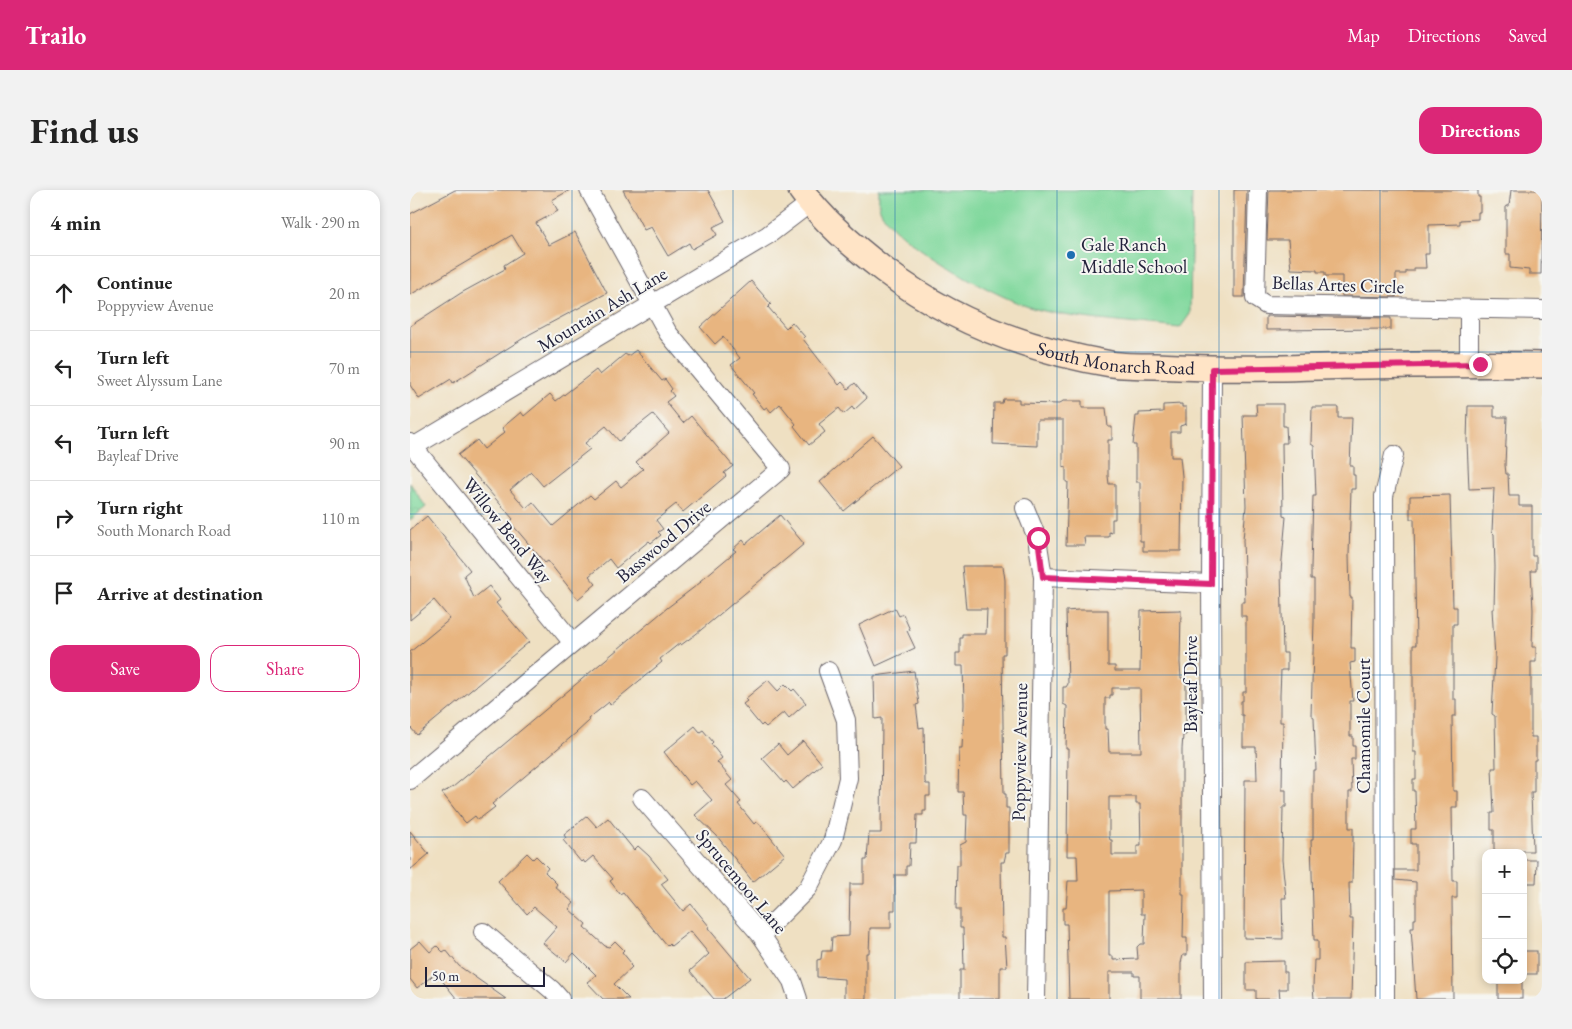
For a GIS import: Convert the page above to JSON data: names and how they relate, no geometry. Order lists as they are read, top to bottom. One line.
{"streets":{"street":["Bellas Artes Circle","Mountain Ash Lane","South Monarch Road","Willow Bend Way","Basswood Drive","Bayleaf Drive","Chamomile Court","Poppyview Avenue","Sprucemoor Lane"]},"crossings":[["Mountain Ash Lane","South Monarch Road"],["Mountain Ash Lane","Willow Bend Way"],["Mountain Ash Lane","Basswood Drive"],["South Monarch Road","Bayleaf Drive"],["Willow Bend Way","Basswood Drive"]],"places":["Gale Ranch Middle School"],"scale_bar":"50 m","page":{"header":"Trailo","nav":["Map","Directions","Saved"],"buttons":["Directions",["Save","Share"]],"title":"Find us","heading":["4 min","Walk · 290 m"],"list":[["Continue","Poppyview Avenue","20 m"],["Turn left","Sweet Alyssum Lane","70 m"],["Turn left","Bayleaf Drive","90 m"],["Turn right","South Monarch Road","110 m"],"Arrive at destination"],"map_buttons":["+","−"],"scale":"50 m"}}
